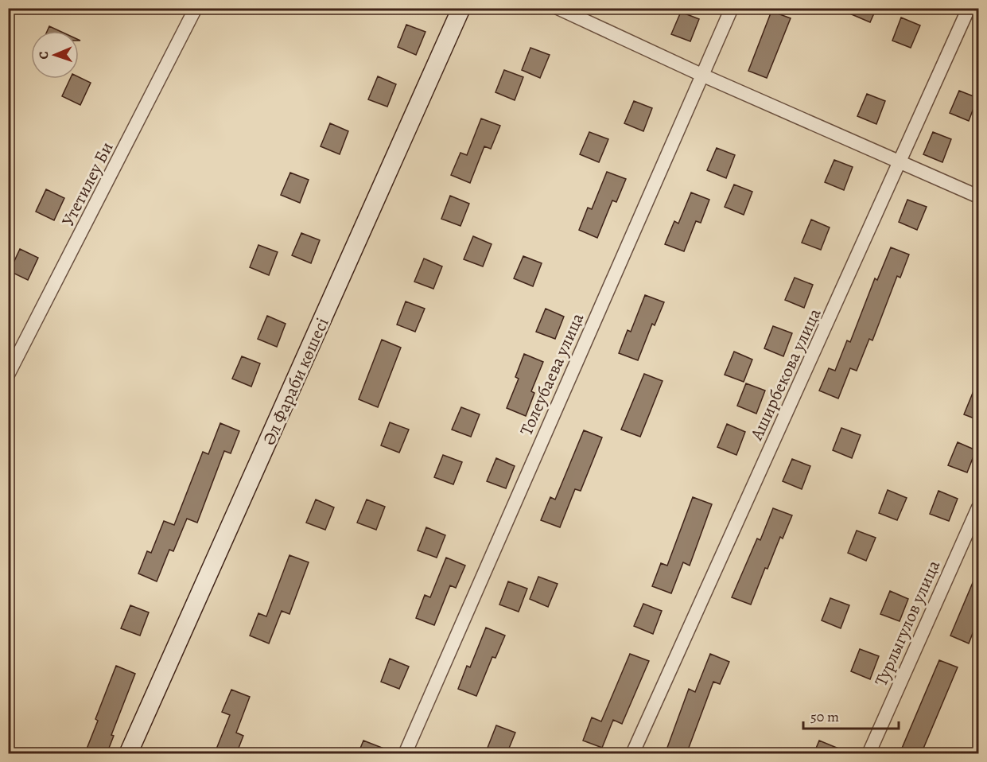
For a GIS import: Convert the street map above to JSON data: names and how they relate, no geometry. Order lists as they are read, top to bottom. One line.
{"streets":{"street":["Утетилеу Би","Толеубаева улица","Аширбекова улица","Әл Фараби көшесі","Турлыгулов улица"]},"scale_bar":"50 m","north":"left"}
